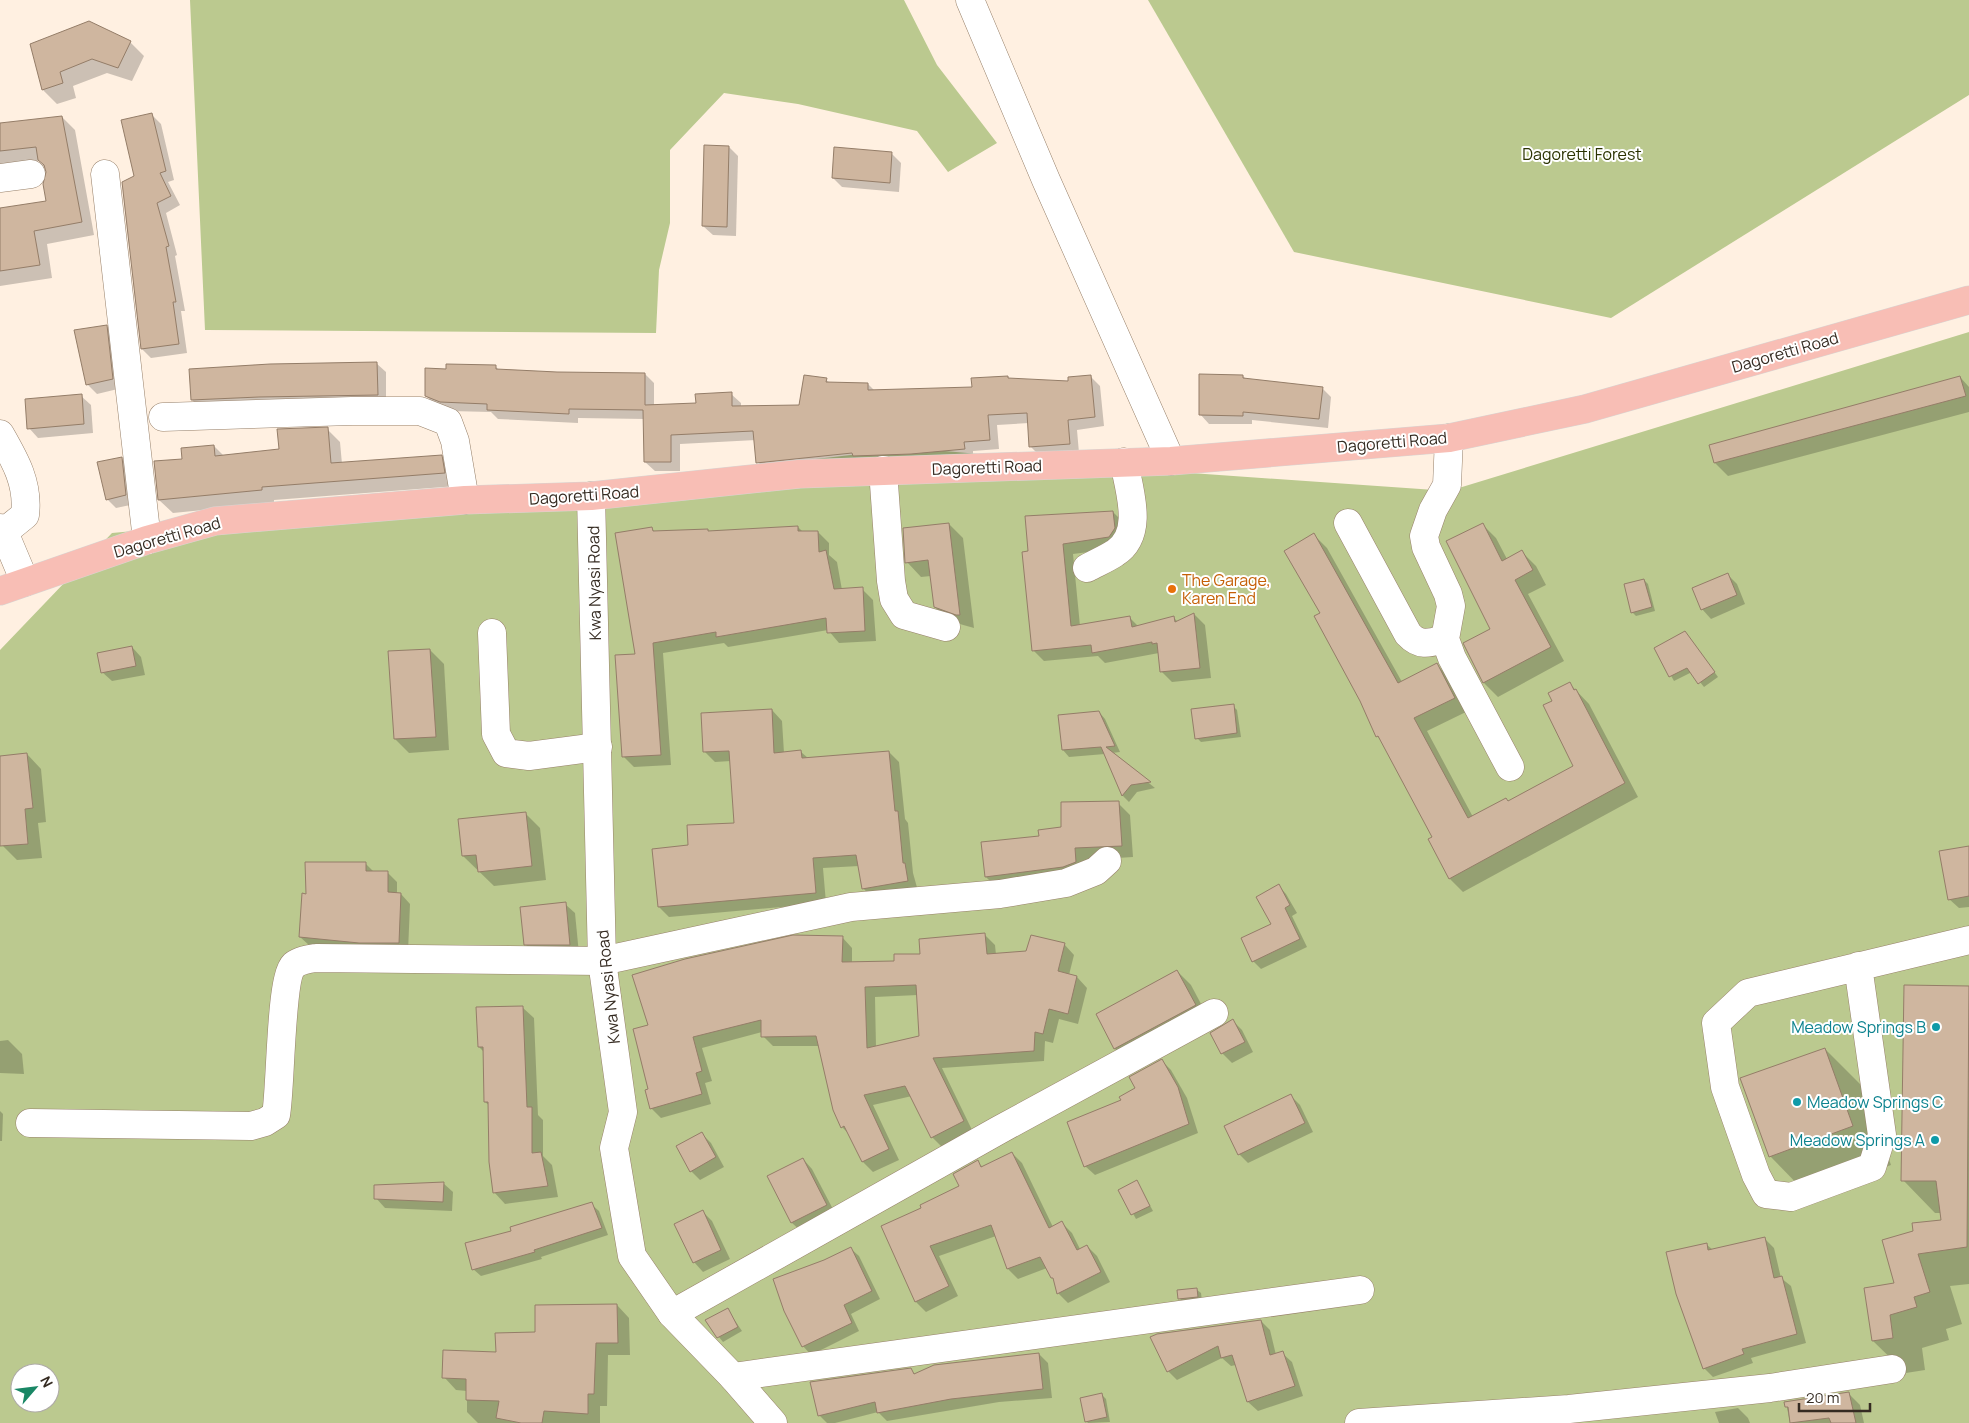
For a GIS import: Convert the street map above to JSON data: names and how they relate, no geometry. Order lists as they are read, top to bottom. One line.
{"streets":{"main road":["Dagoretti Road"],"street":["Kwa Nyasi Road"]},"crossings":[["Dagoretti Road","Kwa Nyasi Road"]],"parks":["Dagoretti Forest"],"places":["The Garage, Karen End","Meadow Springs B","Meadow Springs C","Meadow Springs A"],"scale_bar":"20 m","north":"top right"}
